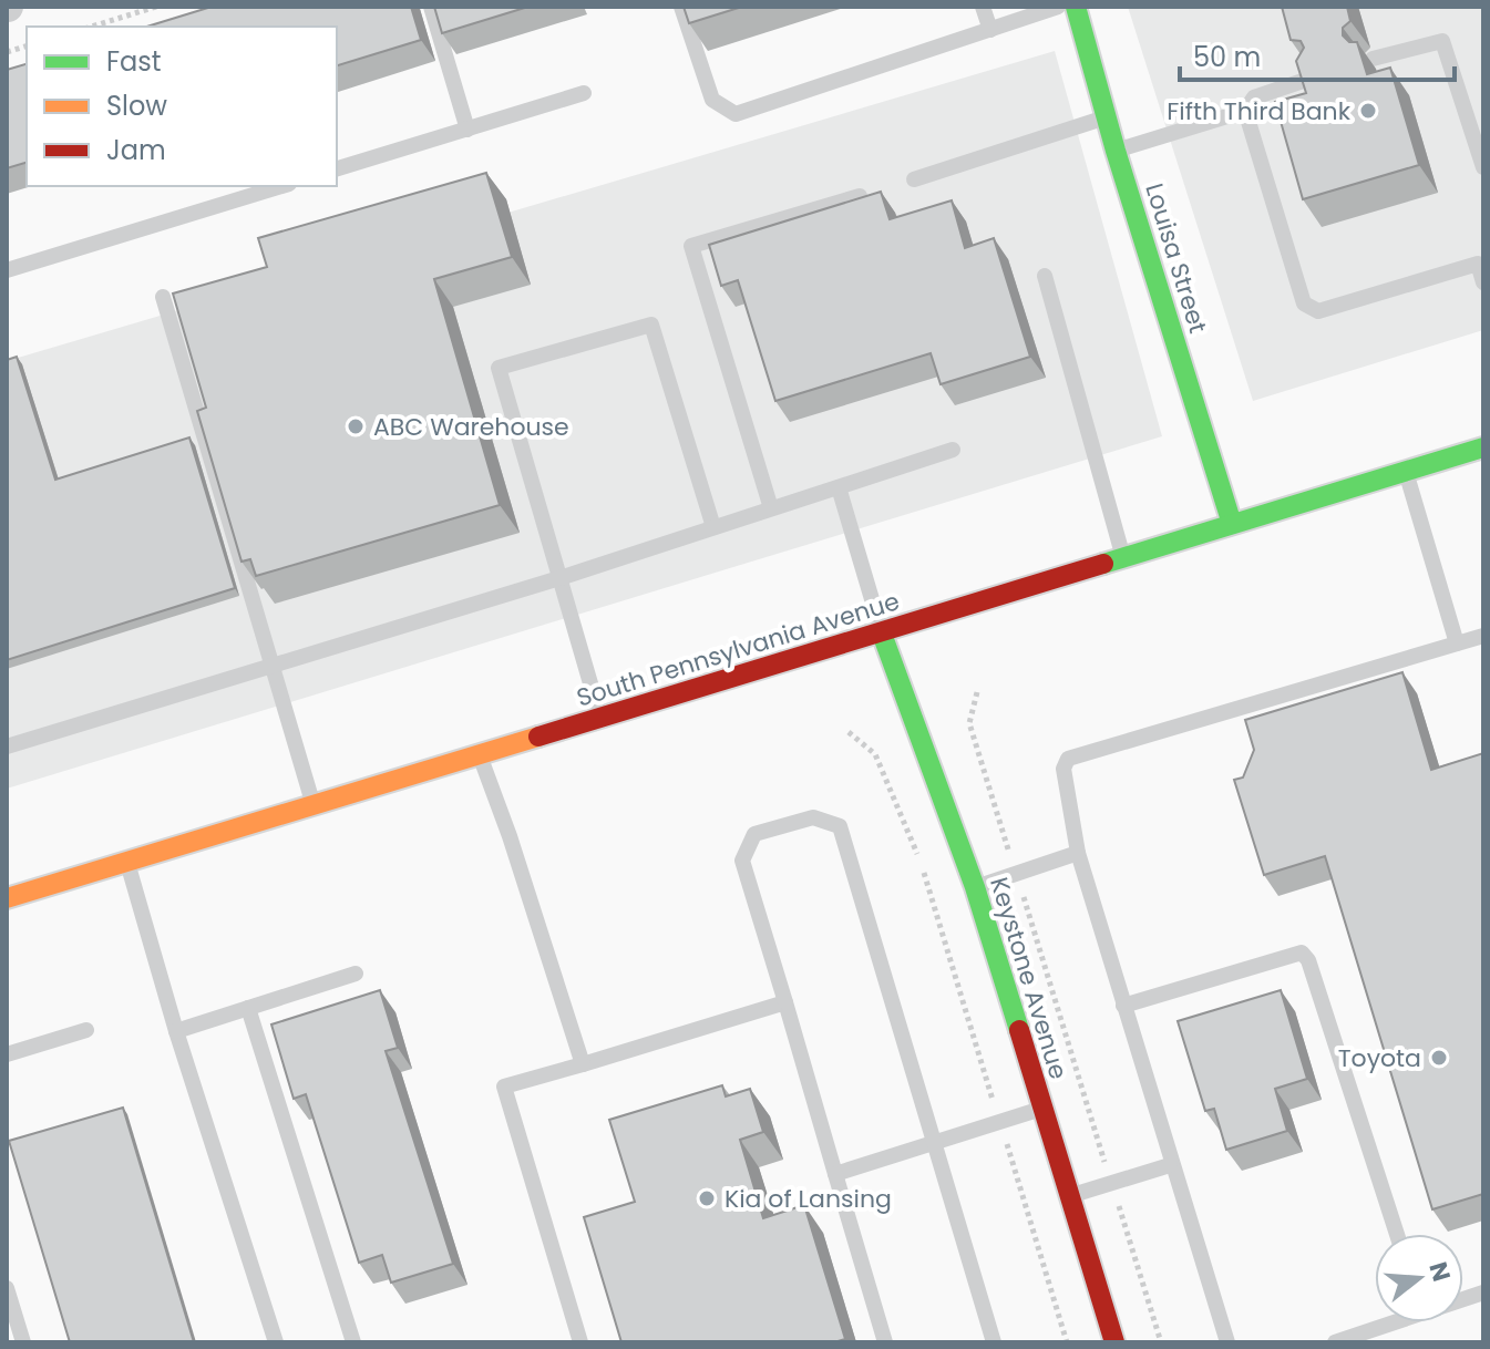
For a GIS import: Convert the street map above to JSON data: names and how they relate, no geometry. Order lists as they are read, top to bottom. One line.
{"streets":{"main road":["Louisa Street","South Pennsylvania Avenue","Keystone Avenue"]},"crossings":[["Louisa Street","South Pennsylvania Avenue"],["South Pennsylvania Avenue","Keystone Avenue"]],"places":["Fifth Third Bank","ABC Warehouse","Toyota","Kia of Lansing"],"legend":["Fast","Slow","Jam"],"scale_bar":"50 m","north":"right"}
